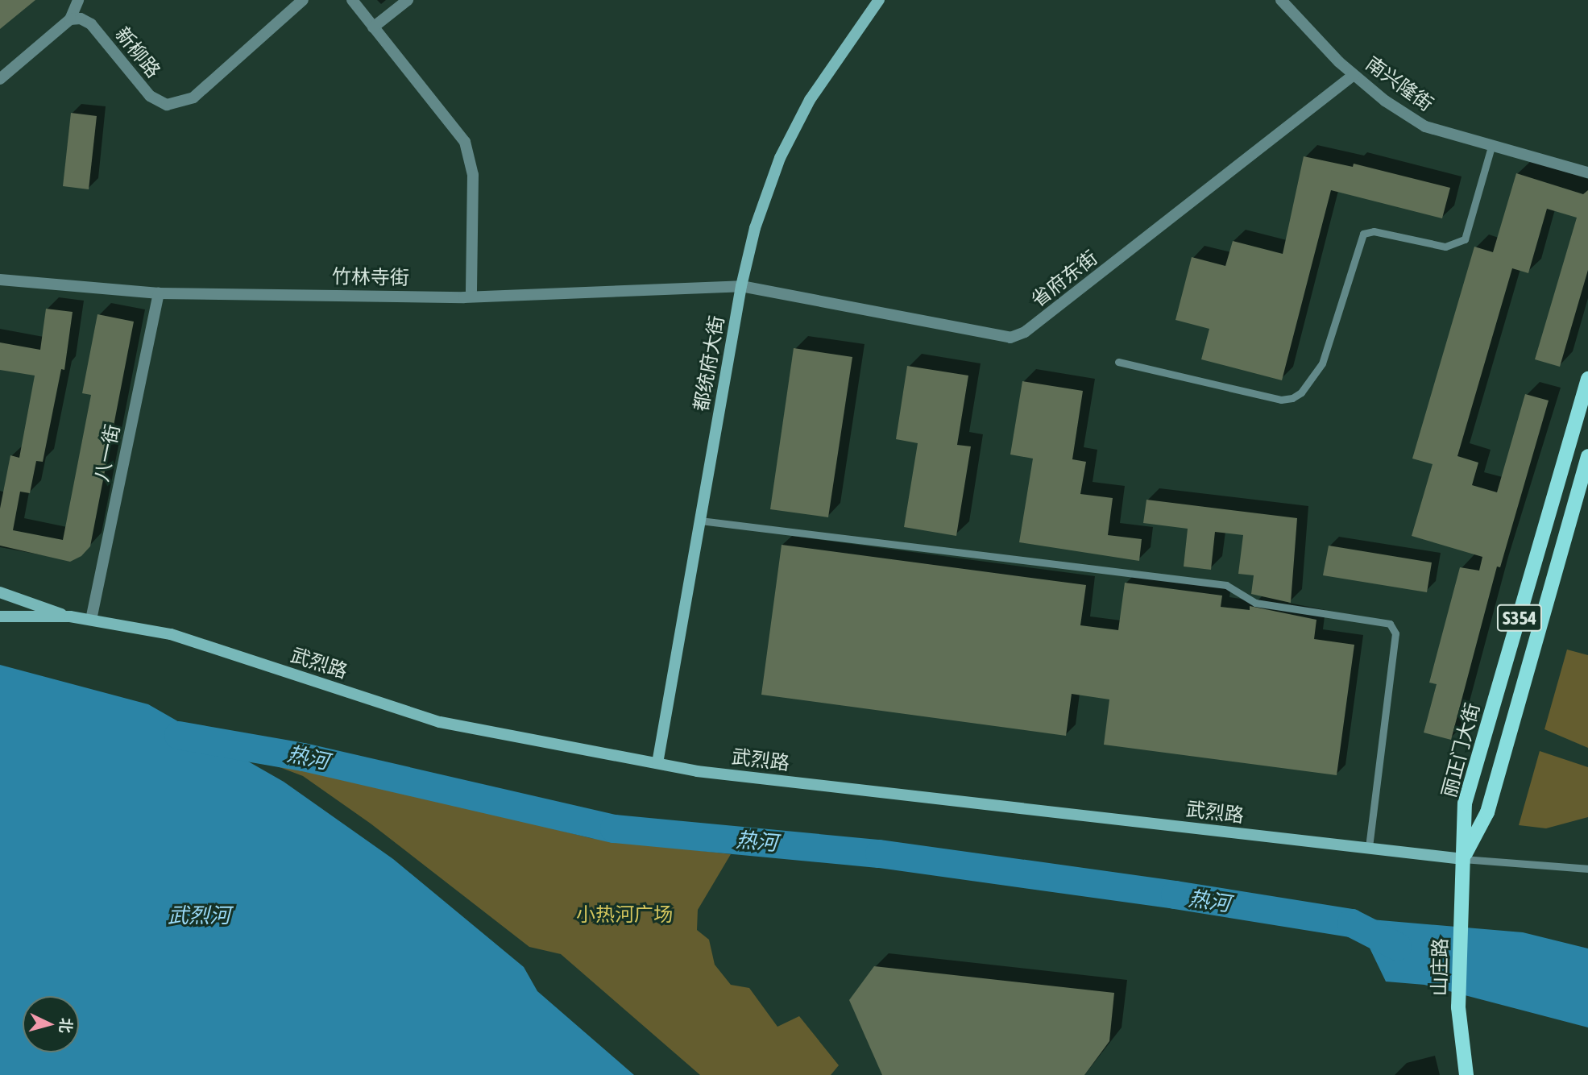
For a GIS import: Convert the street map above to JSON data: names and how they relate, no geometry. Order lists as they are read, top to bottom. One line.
{"streets":{"main road":["都统府大街","S354","武烈路","丽正门大街","山庄路"],"street":["新柳路","南兴隆街","竹林寺街","省府东街","八一街"]},"crossings":[["南兴隆街","省府东街"],["竹林寺街","省府东街"],["竹林寺街","都统府大街"],["竹林寺街","八一街"],["省府东街","都统府大街"],["都统府大街","武烈路"],["八一街","武烈路"],["S354","武烈路"],["S354","丽正门大街"],["S354","山庄路"],["武烈路","丽正门大街"],["武烈路","山庄路"],["丽正门大街","山庄路"]],"water":["热河","武烈河"],"parks":["小热河广场"],"north":"right"}
